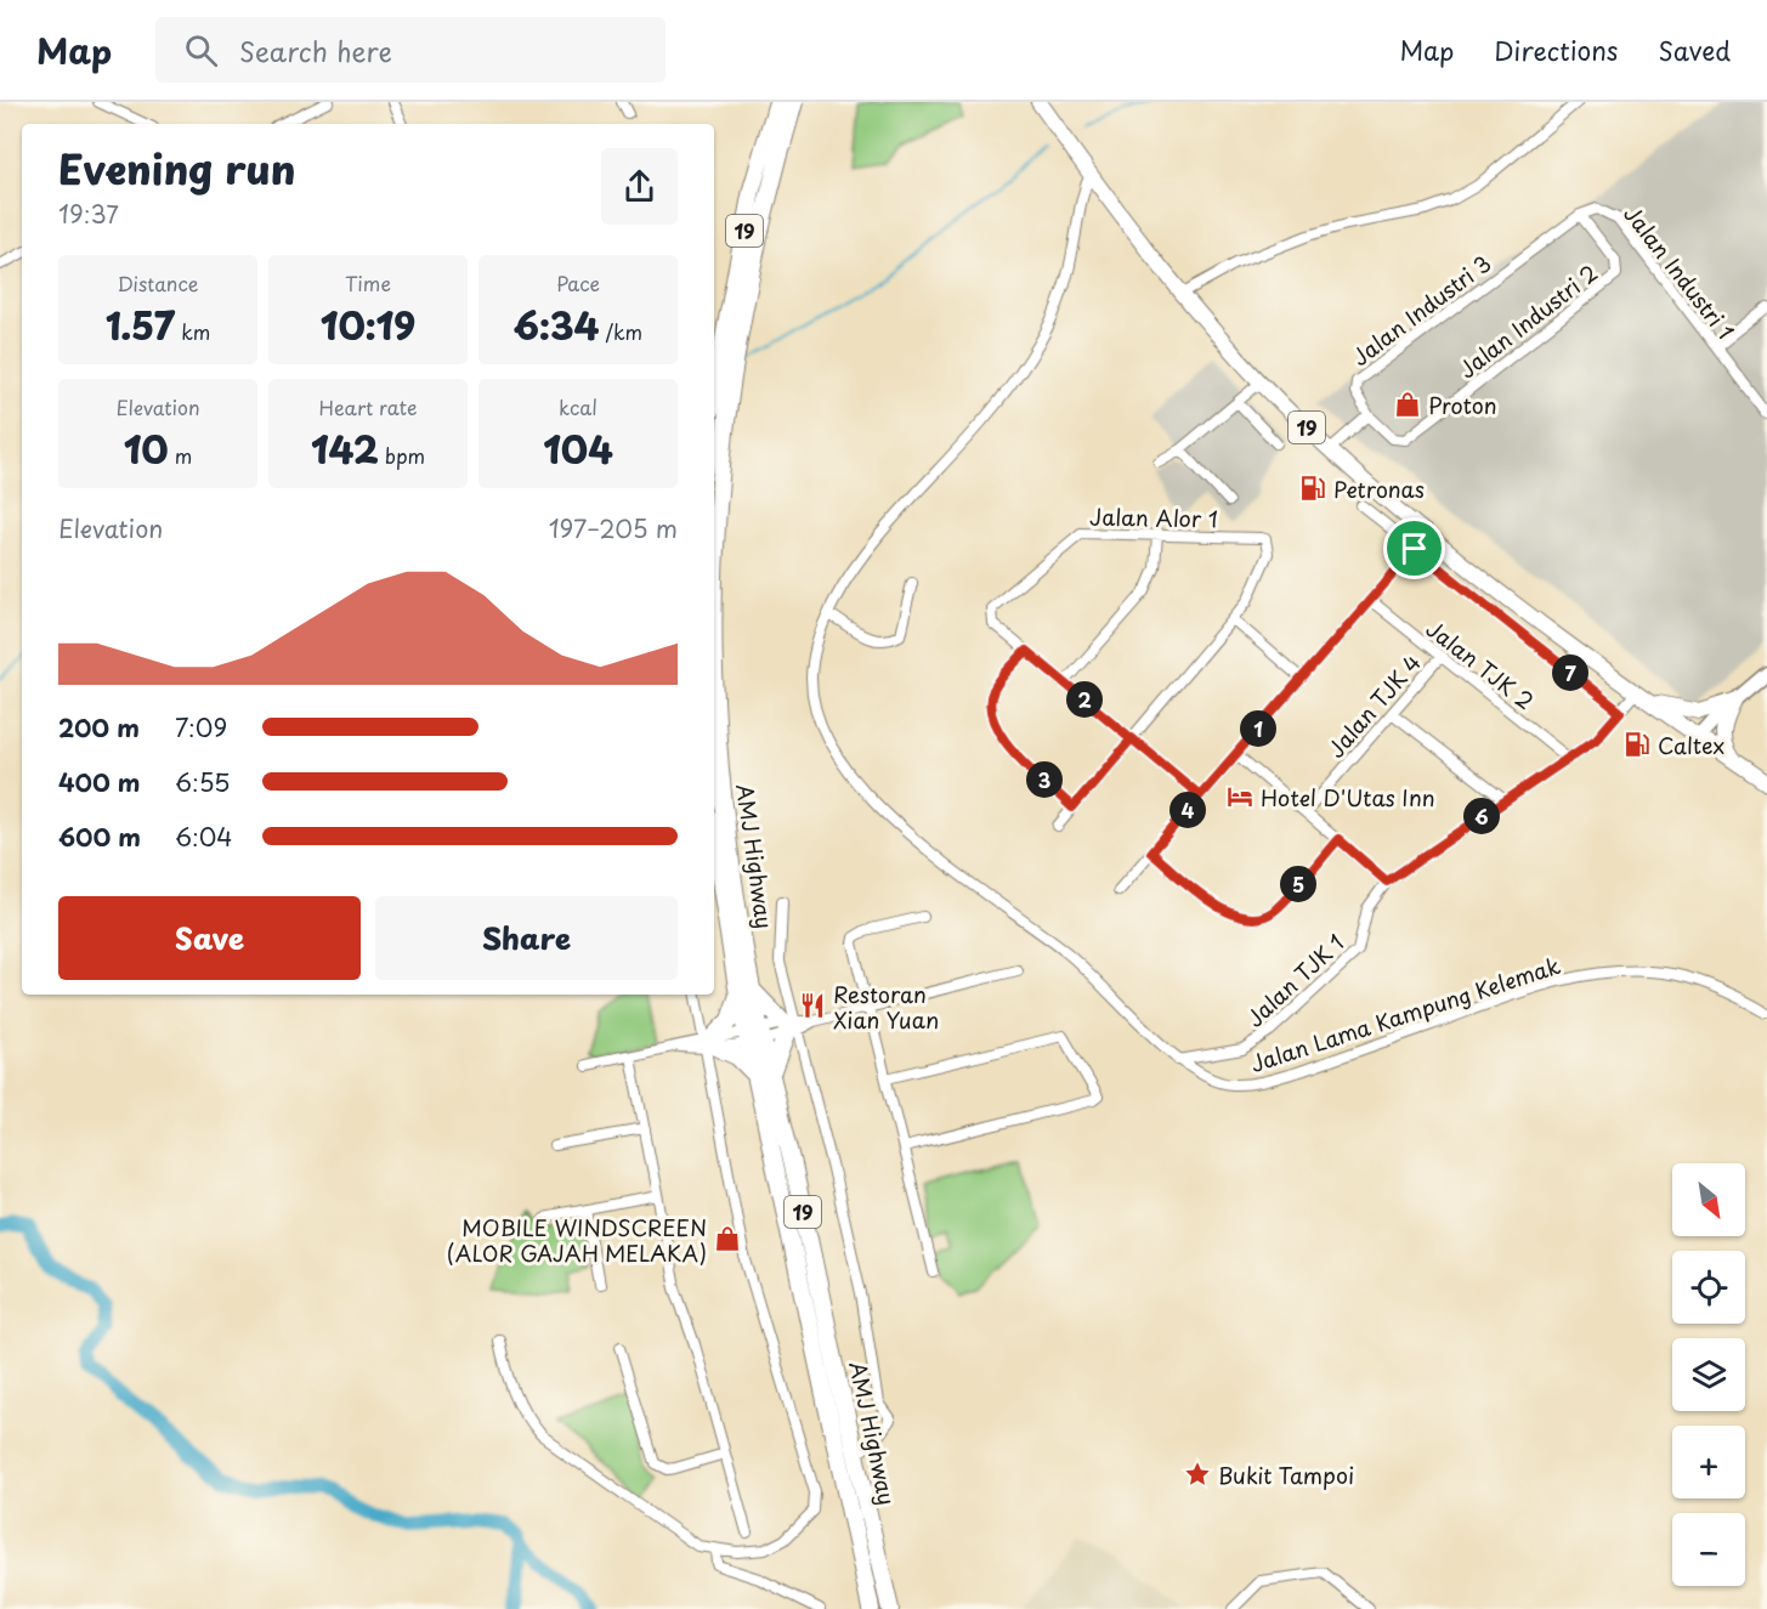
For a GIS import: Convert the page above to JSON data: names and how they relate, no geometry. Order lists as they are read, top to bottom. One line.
{"streets":{"highway":["19","AMJ Highway"],"street":["Jalan Industri 1","Jalan Industri 3","Jalan Industri 2","Jalan Alor 1","Jalan TJK 2","Jalan TJK 4","Jalan TJK 1","Jalan Lama Kampung Kelemak"]},"crossings":[["19","Jalan TJK 1"],["19","Jalan Lama Kampung Kelemak"],["Jalan Industri 1","Jalan Industri 3"],["Jalan Industri 1","Jalan Industri 2"],["Jalan Industri 3","Jalan Industri 2"],["Jalan TJK 2","Jalan TJK 4"],["Jalan TJK 2","Jalan TJK 1"],["Jalan TJK 1","Jalan Lama Kampung Kelemak"]],"places":{"shop":["Proton","MOBILE WINDSCREEN (ALOR GAJAH MELAKA)"],"fuel station":["Petronas","Caltex"],"hotel":["Hotel D'Utas Inn"],"restaurant":["Restoran Xian Yuan"],"place":["Bukit Tampoi"]},"north":"bottom right","page":{"header":"Map","search":"Search here","nav":["Map","Directions","Saved"],"heading":["Evening run","19:37"],"stats":[["Distance","1.57 km"],["Time","10:19"],["Pace","6:34 /km"],["Elevation","10 m"],["Heart rate","142 bpm"],["kcal","104"]],"chart":["Elevation","197–205 m"],"pins":["7","2","1","3","4","6","5"],"list":[{"name":"200 m","note":"7:09"},{"name":"400 m","note":"6:55"},{"name":"600 m","note":"6:04"}],"buttons":["Save","Share"],"map_buttons":["+","−"]}}
